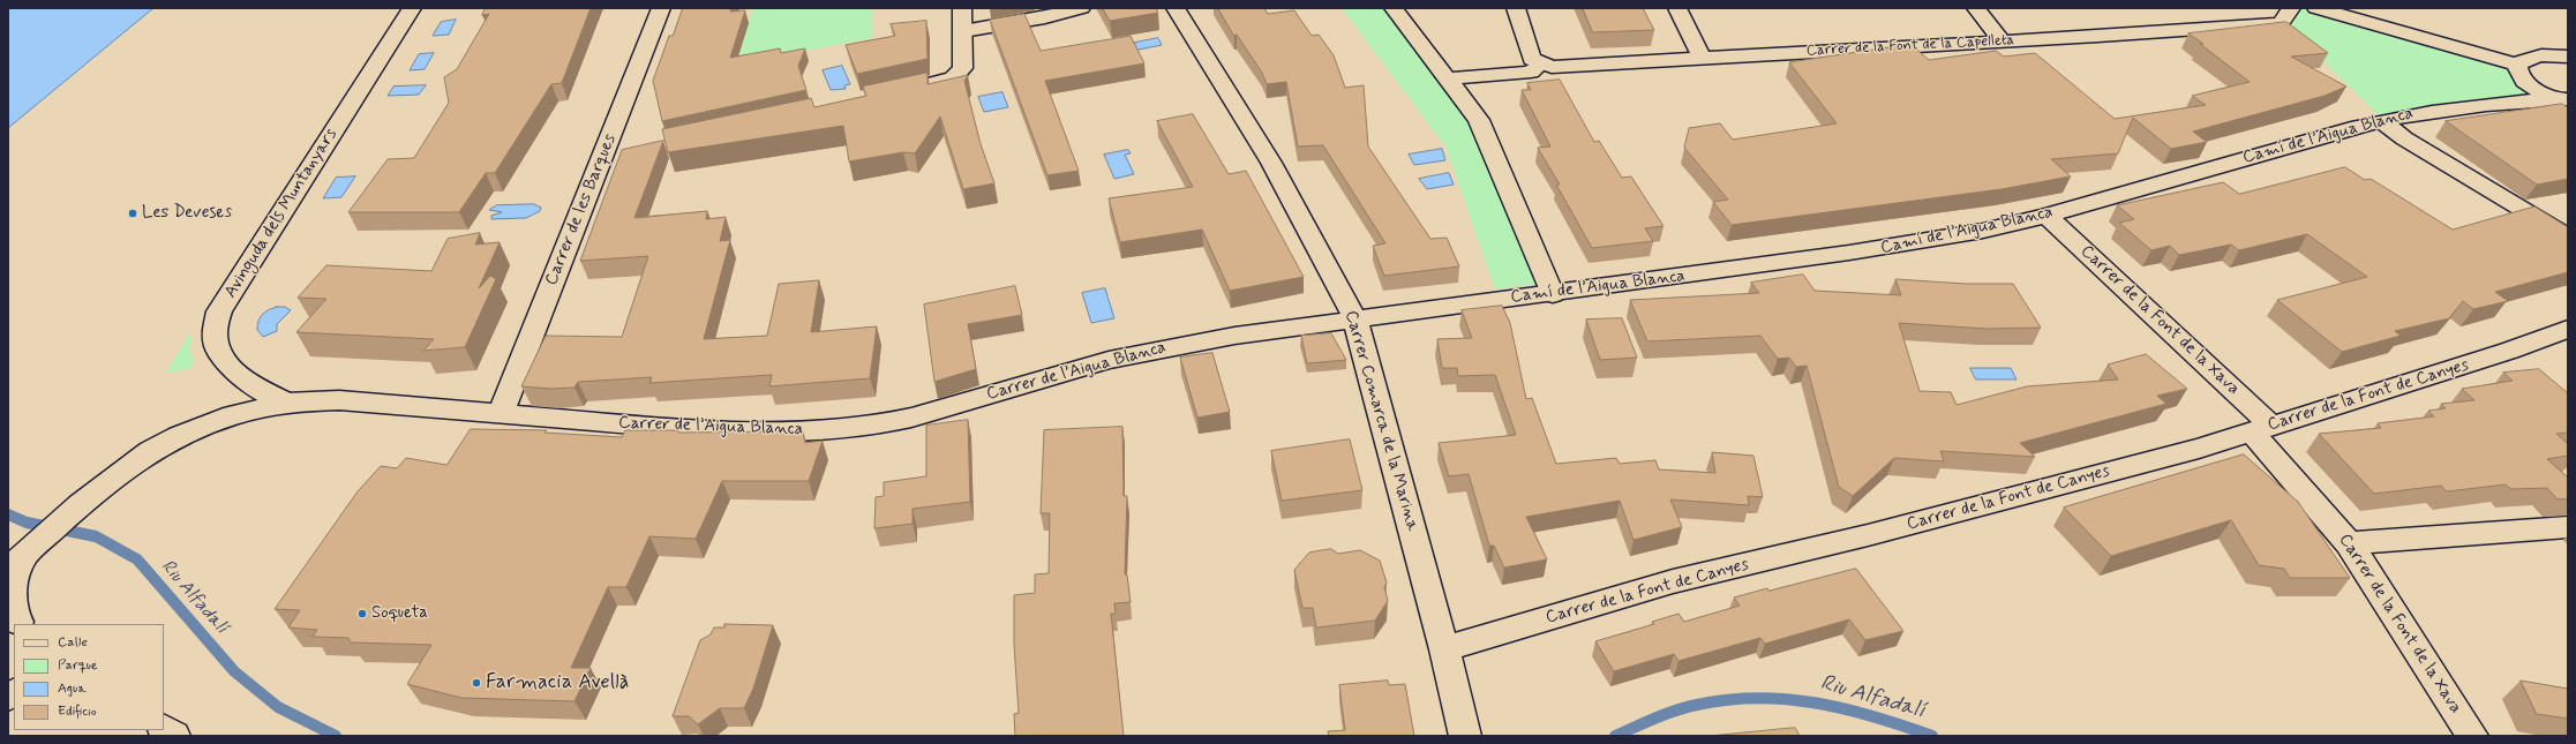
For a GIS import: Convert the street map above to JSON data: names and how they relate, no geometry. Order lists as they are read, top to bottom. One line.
{"streets":{"street":["Carrer de la Font de la Capelleta","Camí de l’Aigua Blanca","Carrer de les Barques","Avinguda dels Muntanyars","Carrer de la Font de la Xava","Carrer de l’Aigua Blanca","Carrer de la Font de Canyes","Carrer Comarca de la Marina"]},"crossings":[["Camí de l’Aigua Blanca","Carrer de la Font de la Xava"],["Camí de l’Aigua Blanca","Carrer de l’Aigua Blanca"],["Camí de l’Aigua Blanca","Carrer Comarca de la Marina"],["Carrer de les Barques","Carrer de l’Aigua Blanca"],["Avinguda dels Muntanyars","Carrer de l’Aigua Blanca"],["Carrer de la Font de la Xava","Carrer de la Font de Canyes"],["Carrer de l’Aigua Blanca","Carrer Comarca de la Marina"],["Carrer de la Font de Canyes","Carrer Comarca de la Marina"]],"water":["Riu Alfadalí"],"places":["Les Deveses","Soqueta","Farmacia Avellà"],"legend":["Calle","Parque","Agua","Edificio"]}
